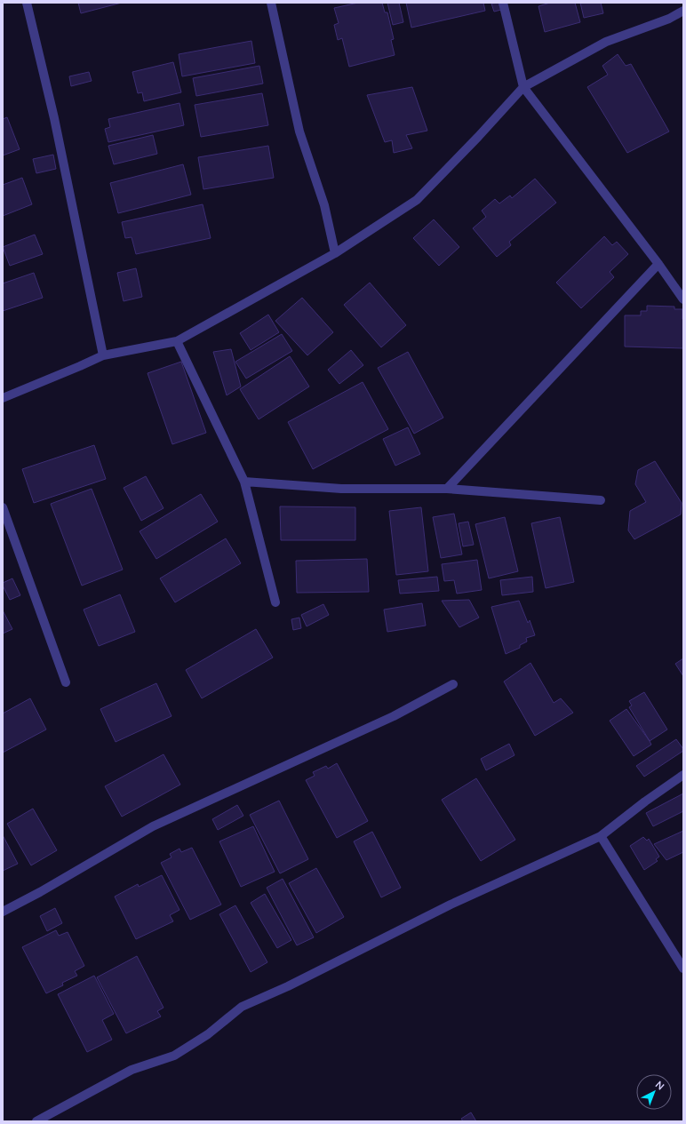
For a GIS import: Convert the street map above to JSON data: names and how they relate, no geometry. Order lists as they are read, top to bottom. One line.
{"north":"top right"}
